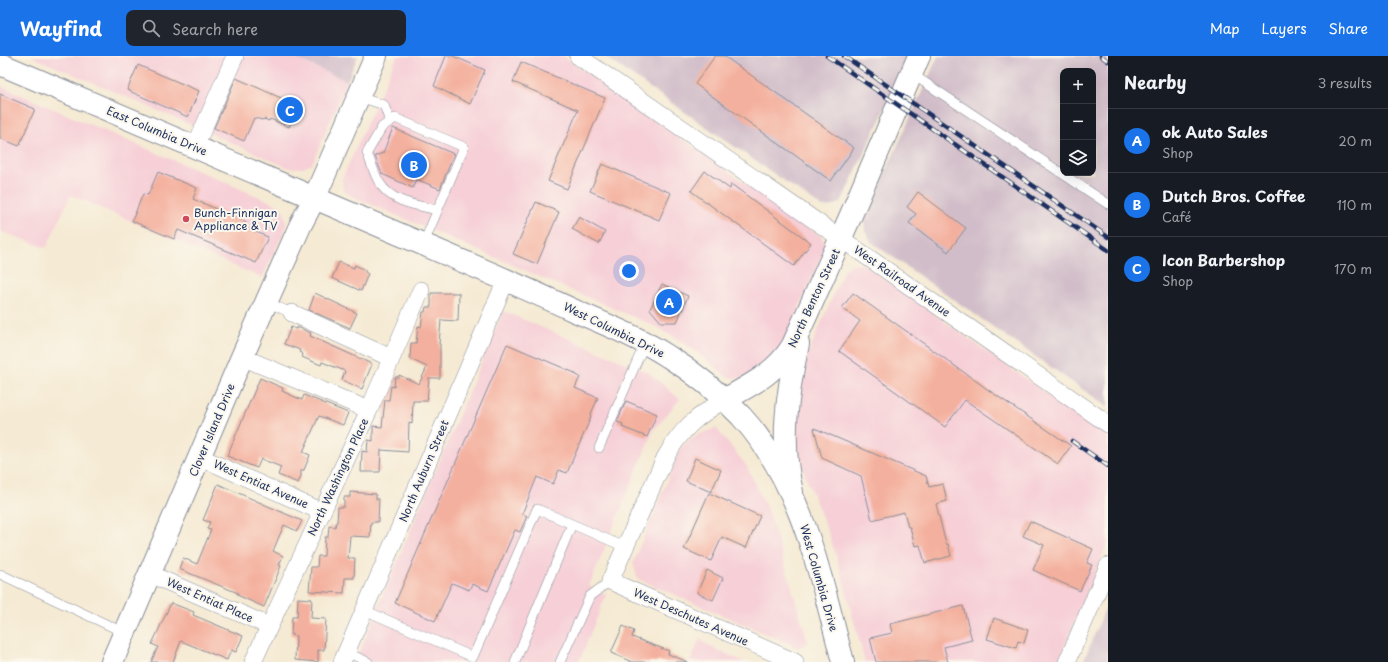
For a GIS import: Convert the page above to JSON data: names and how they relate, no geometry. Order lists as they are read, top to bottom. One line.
{"streets":{"main road":["East Columbia Drive","North Benton Street","West Columbia Drive","Clover Island Drive"],"street":["West Railroad Avenue","North Auburn Street","North Washington Place","West Entiat Avenue","West Entiat Place","West Deschutes Avenue"]},"crossings":[["East Columbia Drive","West Columbia Drive"],["East Columbia Drive","Clover Island Drive"],["West Railroad Avenue","North Benton Street"],["North Benton Street","West Columbia Drive"],["North Benton Street","West Deschutes Avenue"],["West Columbia Drive","Clover Island Drive"],["West Columbia Drive","North Auburn Street"],["Clover Island Drive","West Entiat Avenue"],["Clover Island Drive","West Entiat Place"],["North Washington Place","West Entiat Avenue"],["North Washington Place","West Entiat Place"]],"places":["Bunch-Finnigan Appliance & TV"],"page":{"header":"Wayfind","search":"Search here","nav":["Map","Layers","Share"],"heading":["Nearby","3 results"],"map_buttons":["+","−"],"pins":["C","B","A"],"list":[{"mark":"A","name":"ok Auto Sales","note":"Shop","value":"20 m"},{"mark":"B","name":"Dutch Bros. Coffee","note":"Café","value":"110 m"},{"mark":"C","name":"Icon Barbershop","note":"Shop","value":"170 m"}]}}
